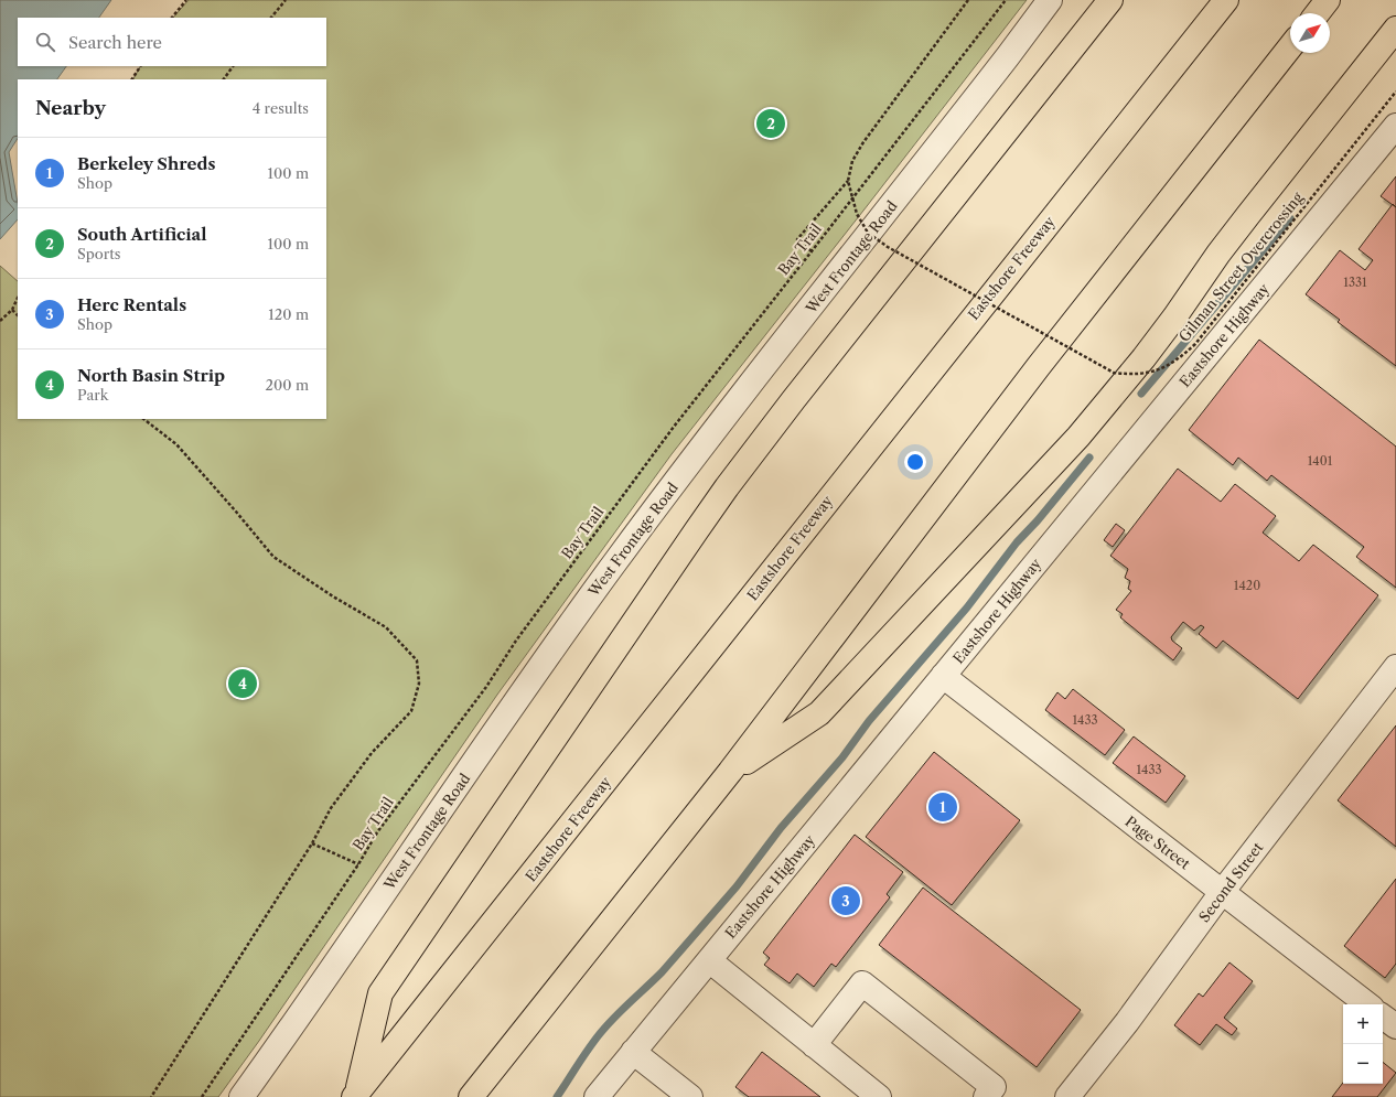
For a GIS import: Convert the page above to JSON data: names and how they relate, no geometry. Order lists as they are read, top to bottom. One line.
{"streets":{"highway":["Eastshore Freeway"],"street":["West Frontage Road","Eastshore Highway","Page Street","Second Street"],"path":["Bay Trail","Gilman Street Overcrossing"]},"crossings":[["Eastshore Highway","Page Street"],["Page Street","Second Street"]],"house_numbers":["1331","1401","1420","1433","1433"],"north":"top right","page":{"search":"Search here","heading":["Nearby","4 results"],"pins":["2","4","1","3"],"list":[{"mark":"1","name":"Berkeley Shreds","note":"Shop","value":"100 m"},{"mark":"2","name":"South Artificial","note":"Sports","value":"100 m"},{"mark":"3","name":"Herc Rentals","note":"Shop","value":"120 m"},{"mark":"4","name":"North Basin Strip","note":"Park","value":"200 m"}],"map_buttons":["+","−"]}}
